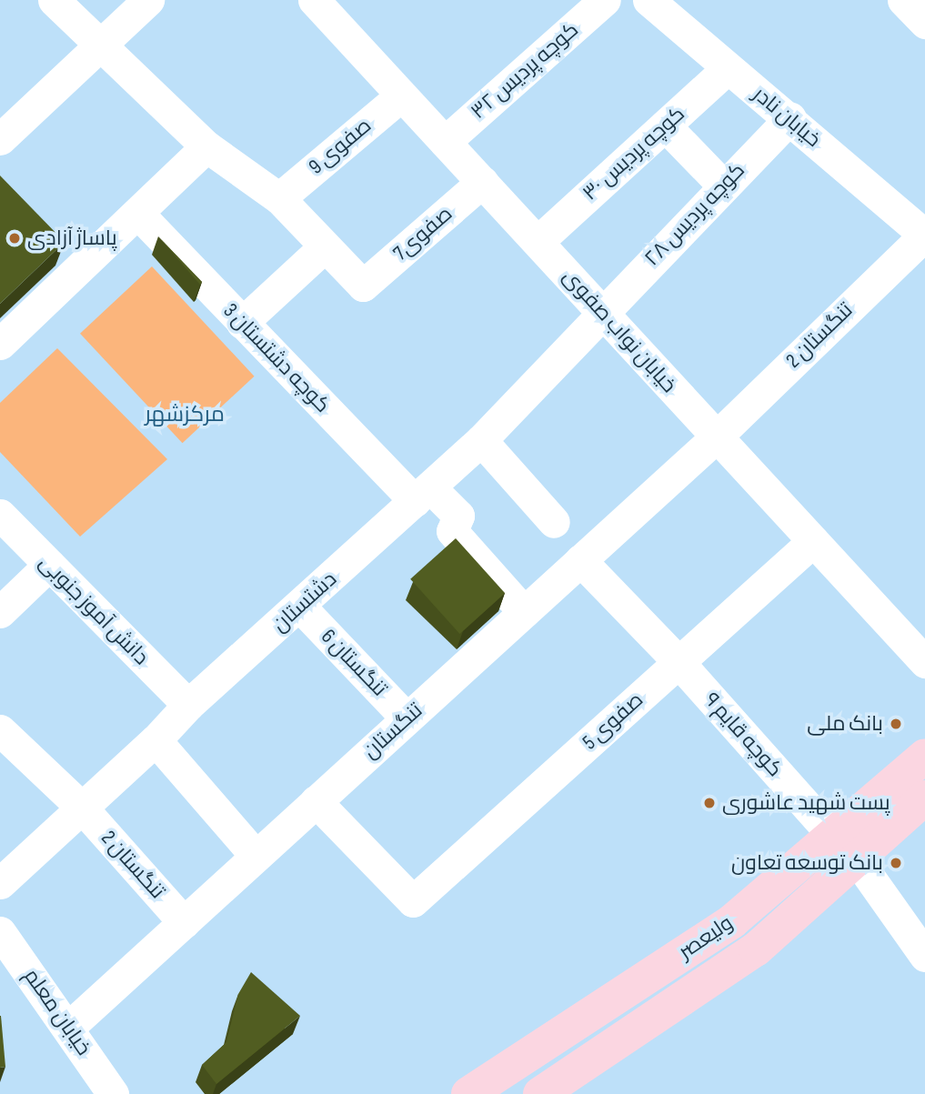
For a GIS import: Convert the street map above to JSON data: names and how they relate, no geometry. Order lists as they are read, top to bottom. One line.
{"streets":{"main road":["ولیعصر"],"street":["کوچه پردیس ۳۲","خیابان نادر","صفوی 9","کوچه پردیس ۳۰","کوچه پردیس ۲۸","صفوی7","خیابان نواب صفوی","تنگستان 2","کوچه دشتستان 3","دشتستان","دانش آموز جنوبی","تنگستان 6","صفوی 5","تنگستان","کوچه قایم ۹","خیابان معلم"]},"crossings":[["کوچه پردیس ۳۲","خیابان نواب صفوی"],["خیابان نادر","کوچه پردیس ۳۰"],["خیابان نادر","کوچه پردیس ۲۸"],["خیابان نادر","تنگستان 2"],["صفوی 9","خیابان نواب صفوی"],["کوچه پردیس ۳۰","خیابان نواب صفوی"],["کوچه پردیس ۲۸","خیابان نواب صفوی"],["کوچه پردیس ۲۸","دشتستان"],["صفوی7","خیابان نواب صفوی"],["خیابان نواب صفوی","تنگستان 2"],["خیابان نواب صفوی","دشتستان"],["خیابان نواب صفوی","صفوی 5"],["خیابان نواب صفوی","تنگستان"],["تنگستان 2","دشتستان"],["تنگستان 2","تنگستان"],["کوچه دشتستان 3","دشتستان"],["کوچه دشتستان 3","تنگستان"],["دشتستان","دانش آموز جنوبی"],["دشتستان","تنگستان 6"],["تنگستان 6","تنگستان"],["صفوی 5","تنگستان"],["صفوی 5","کوچه قایم ۹"],["تنگستان","کوچه قایم ۹"],["تنگستان","خیابان معلم"],["کوچه قایم ۹","ولیعصر"]],"districts":["مرکزشهر"],"places":["پاساژ آزادی","بانک ملی","پست شهید عاشوری","بانک توسعه تعاون"]}
